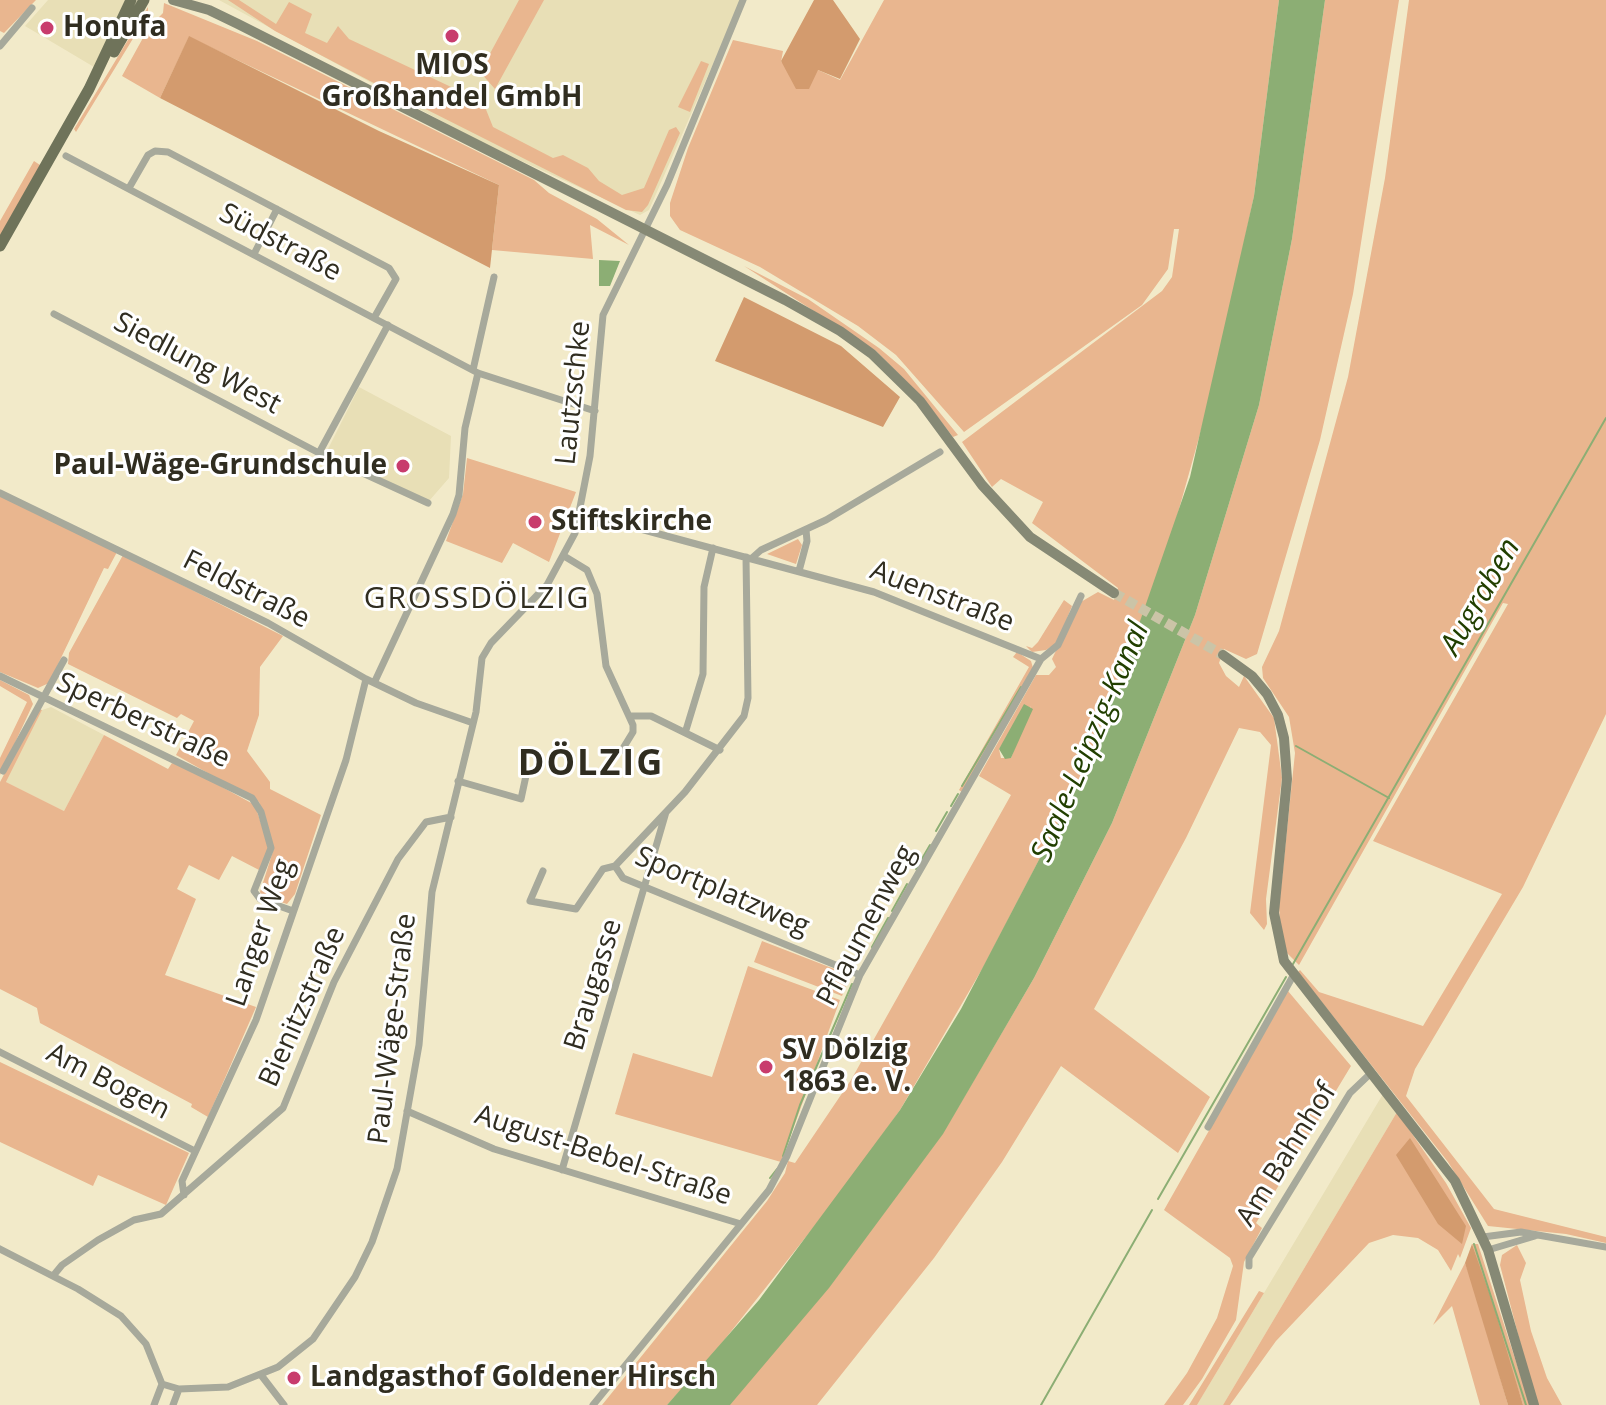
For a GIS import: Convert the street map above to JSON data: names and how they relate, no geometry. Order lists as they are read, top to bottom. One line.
{"streets":{"street":["Südstraße","Siedlung West","Lautzschke","Feldstraße","Auenstraße","Sperberstraße","Sportplatzweg","Pflaumenweg","Langer Weg","Braugasse","Bienitzstraße","Paul-Wäge-Straße","Am Bogen","Am Bahnhof","August-Bebel-Straße"]},"crossings":[["Südstraße","Lautzschke"],["Südstraße","Langer Weg"],["Lautzschke","Auenstraße"],["Lautzschke","Paul-Wäge-Straße"],["Feldstraße","Langer Weg"],["Feldstraße","Paul-Wäge-Straße"],["Auenstraße","Pflaumenweg"],["Auenstraße","Braugasse"],["Auenstraße","Paul-Wäge-Straße"],["Sperberstraße","Langer Weg"],["Sportplatzweg","Pflaumenweg"],["Sportplatzweg","Braugasse"],["Pflaumenweg","August-Bebel-Straße"],["Langer Weg","Bienitzstraße"],["Langer Weg","Am Bogen"],["Braugasse","August-Bebel-Straße"],["Bienitzstraße","Paul-Wäge-Straße"],["Paul-Wäge-Straße","August-Bebel-Straße"]],"districts":["GROSSDÖLZIG","DÖLZIG"],"water":["Augraben","Saale-Leipzig-Kanal"],"places":["Honufa","MIOS Großhandel GmbH","Paul-Wäge-Grundschule","Stiftskirche","SV Dölzig 1863 e. V.","Landgasthof Goldener Hirsch"]}
